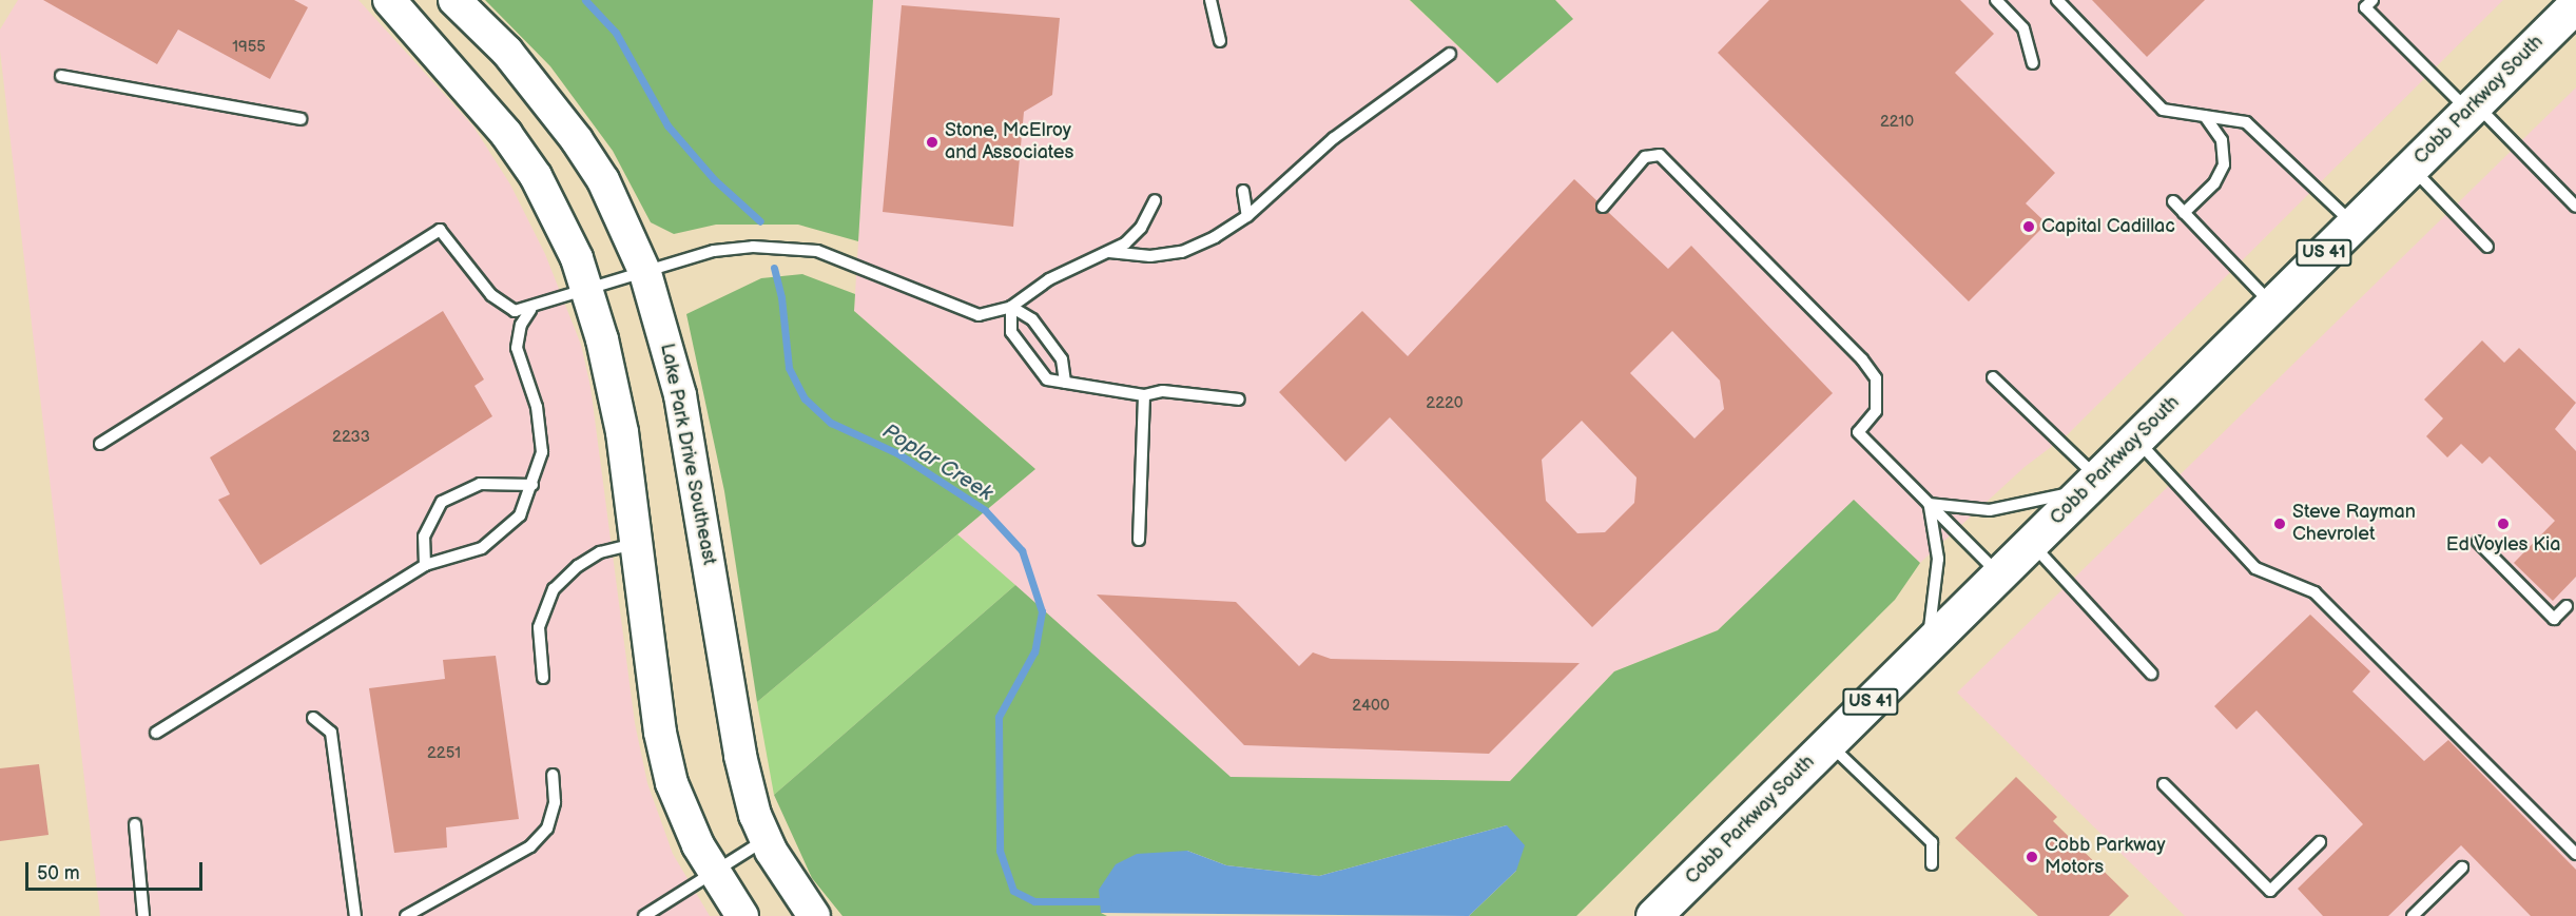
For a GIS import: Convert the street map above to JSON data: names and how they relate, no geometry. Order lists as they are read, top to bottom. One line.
{"streets":{"main road":["Cobb Parkway South","US 41"],"street":["Lake Park Drive Southeast"]},"water":["Poplar Creek"],"places":["Stone, McElroy and Associates","Capital Cadillac","Steve Rayman Chevrolet","Ed Voyles Kia","Cobb Parkway Motors"],"house_numbers":["1955","2210","2220","2233","2400","2251"],"scale_bar":"50 m"}
